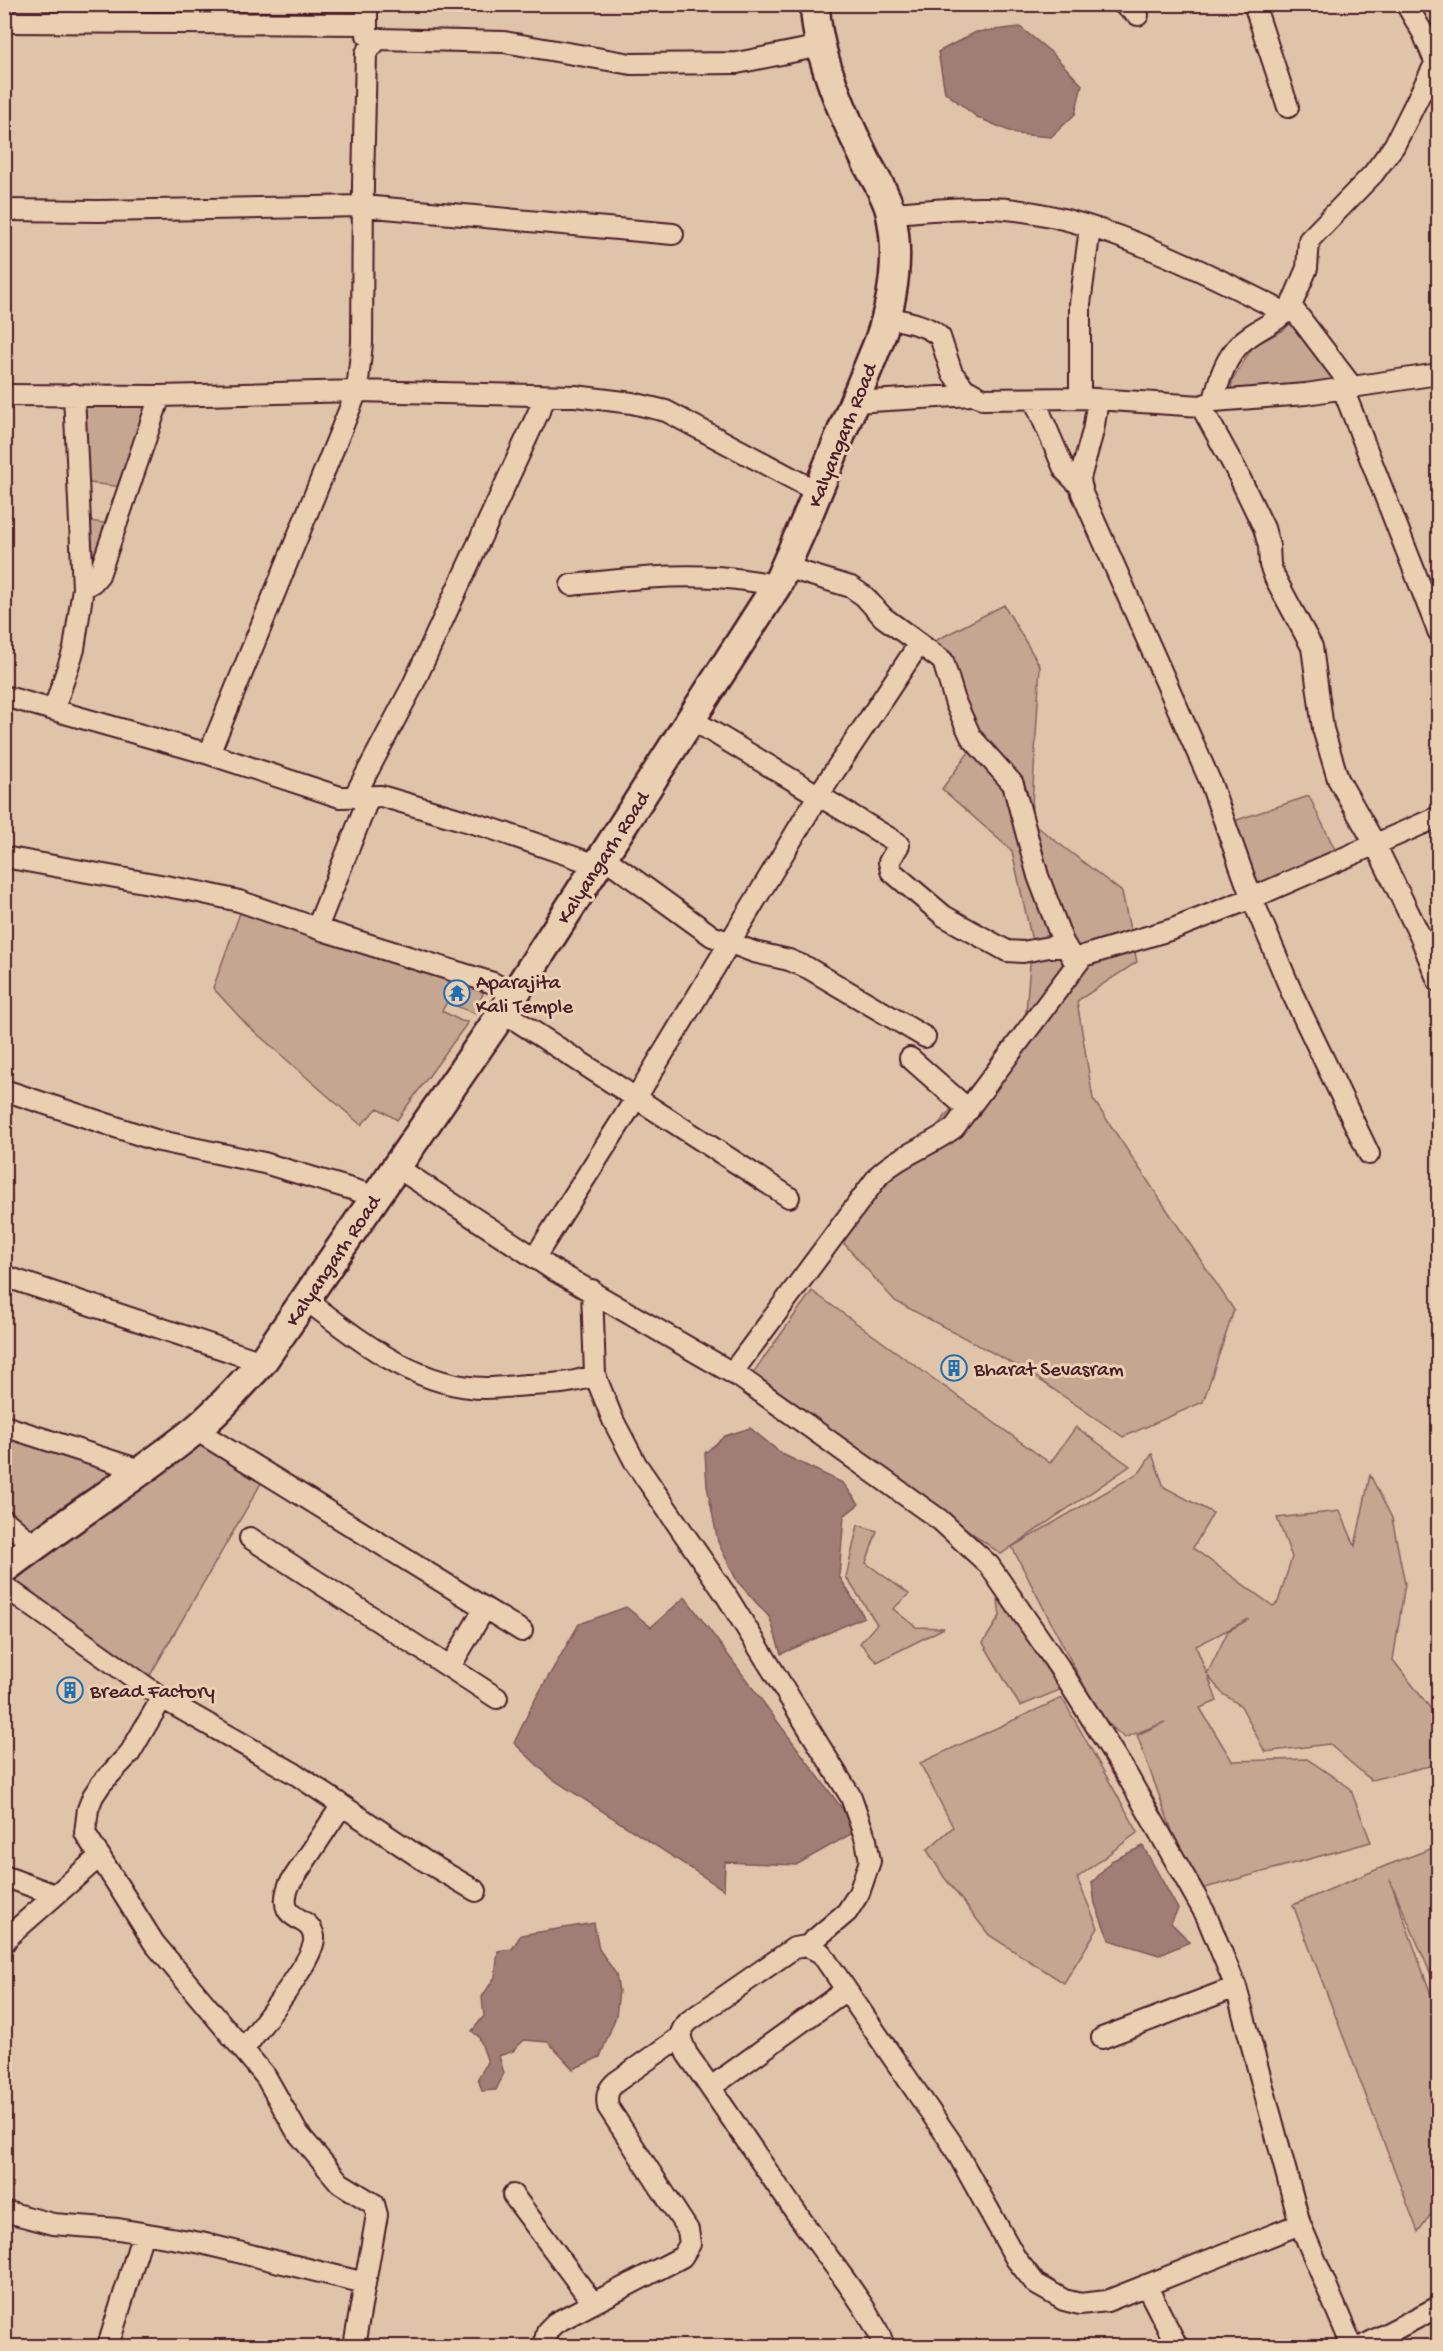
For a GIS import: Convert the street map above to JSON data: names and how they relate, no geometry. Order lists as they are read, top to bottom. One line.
{"streets":{"main road":["Kalyangarh Road"]},"places":{"temple":["Aparajita Kali Temple"],"building":["Bharat Sevasram","Bread Factory"]}}
